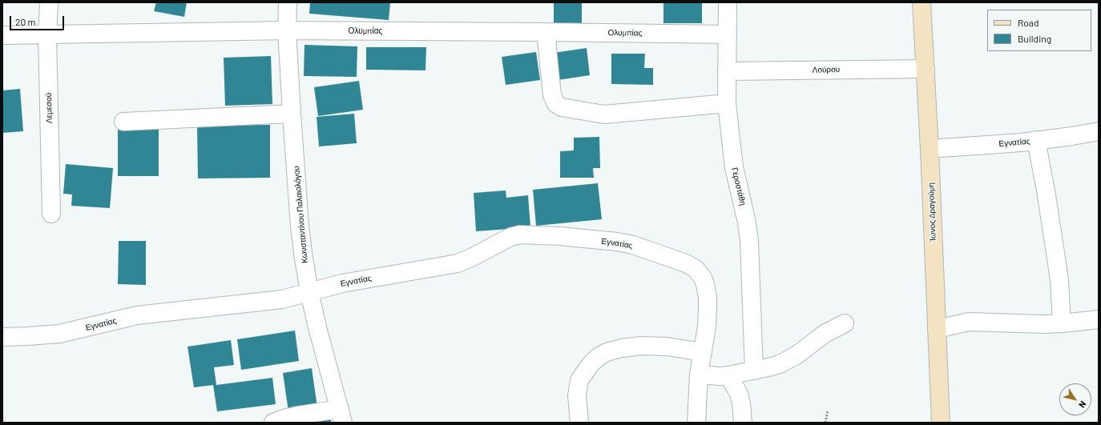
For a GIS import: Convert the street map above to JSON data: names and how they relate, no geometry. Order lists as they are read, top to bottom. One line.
{"streets":{"main road":["Ίωνος Δραγούμη"],"street":["Ολυμπίας","Λούρου","Λεμεσού","Εγνατίας","Γεροστάθη","Κωνσταντίνου Παλαιολόγου"]},"crossings":[["Ολυμπίας","Λεμεσού"],["Ολυμπίας","Γεροστάθη"],["Ολυμπίας","Κωνσταντίνου Παλαιολόγου"],["Λούρου","Γεροστάθη"],["Λούρου","Ίωνος Δραγούμη"],["Εγνατίας","Ίωνος Δραγούμη"],["Εγνατίας","Κωνσταντίνου Παλαιολόγου"]],"legend":["Road","Building"],"scale_bar":"20 m","north":"bottom right"}
